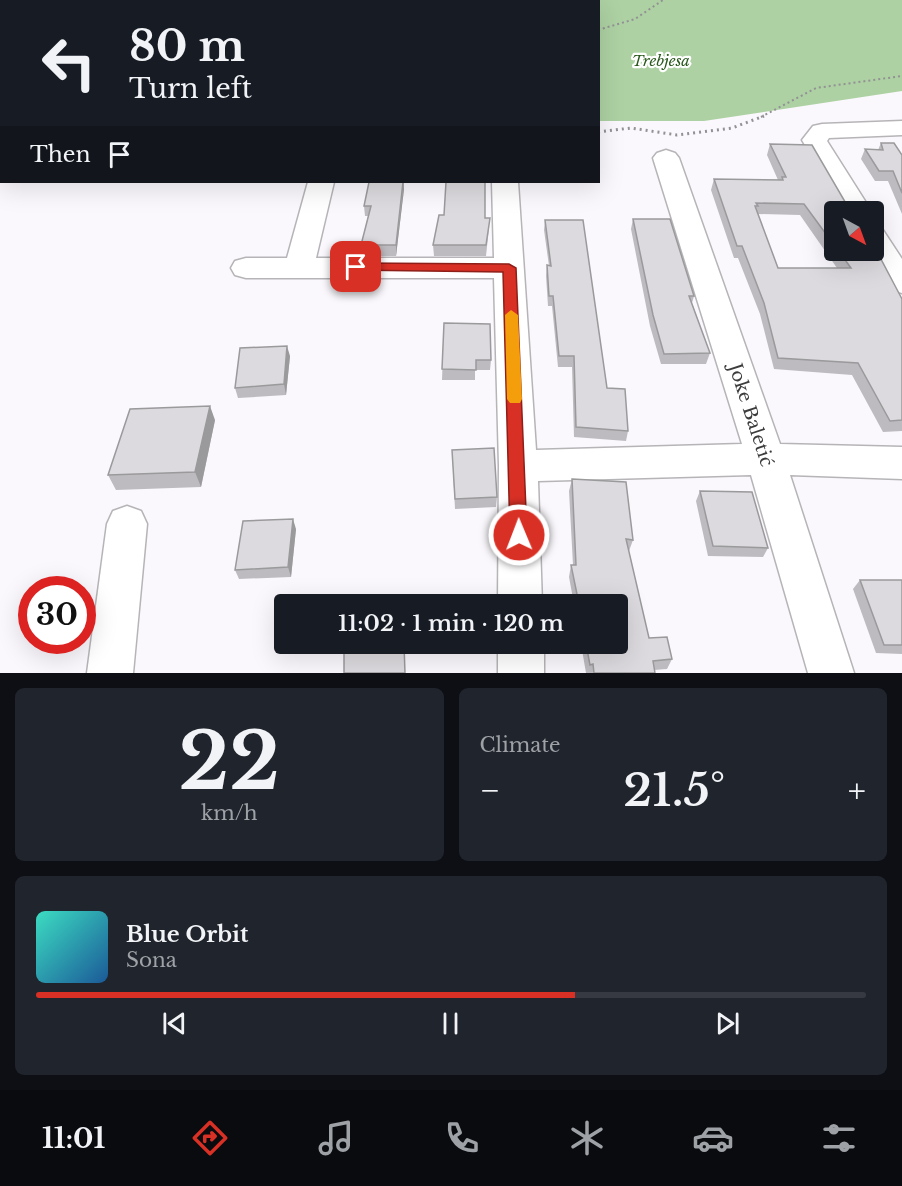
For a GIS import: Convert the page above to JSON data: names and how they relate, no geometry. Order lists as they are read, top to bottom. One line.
{"streets":{"street":["Joke Baletić"]},"parks":["Trebjesa"],"north":"bottom right","page":{"turn":["80 m","Turn left"],"then":"Then","limit":"30","trip":"11:02 · 1 min · 120 m","tile":[["22","km/h"],"Climate"],"heat":["−","21.5°","+"],"song":["Blue Orbit","Sona"],"tabs":"11:01"}}
